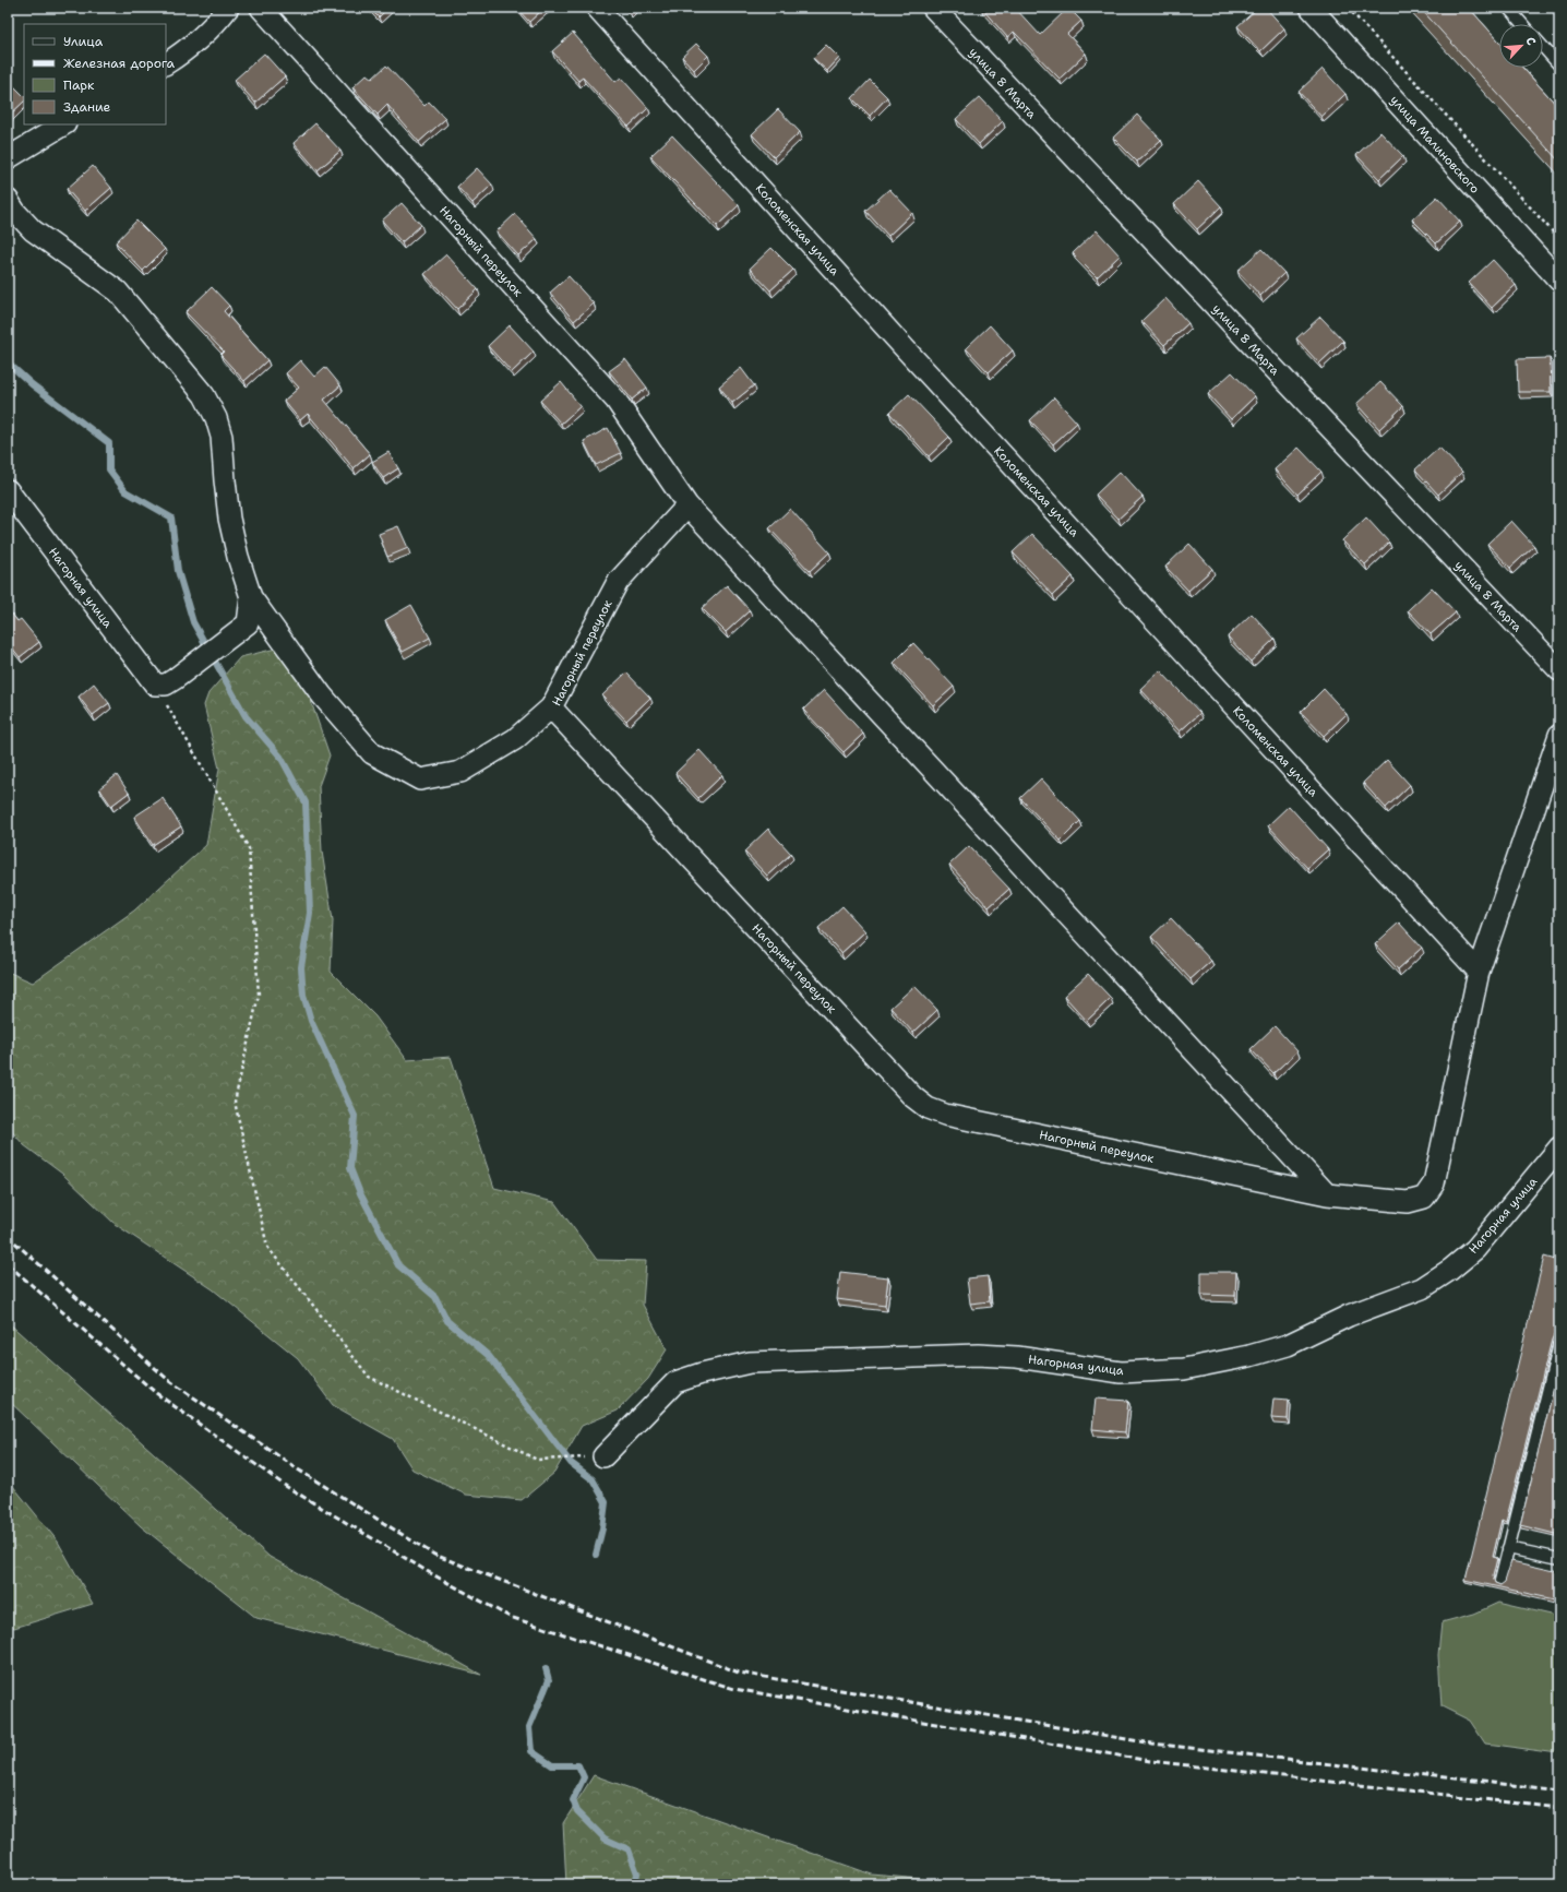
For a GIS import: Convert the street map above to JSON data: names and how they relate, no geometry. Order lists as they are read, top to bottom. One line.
{"streets":{"street":["улица 8 Марта","улица Малиновского","Коломенская улица","Нагорный переулок","Нагорная улица"]},"crossings":[["Коломенская улица","Нагорный переулок"]],"legend":["Улица","Железная дорога","Парк","Здание"],"north":"top right"}
